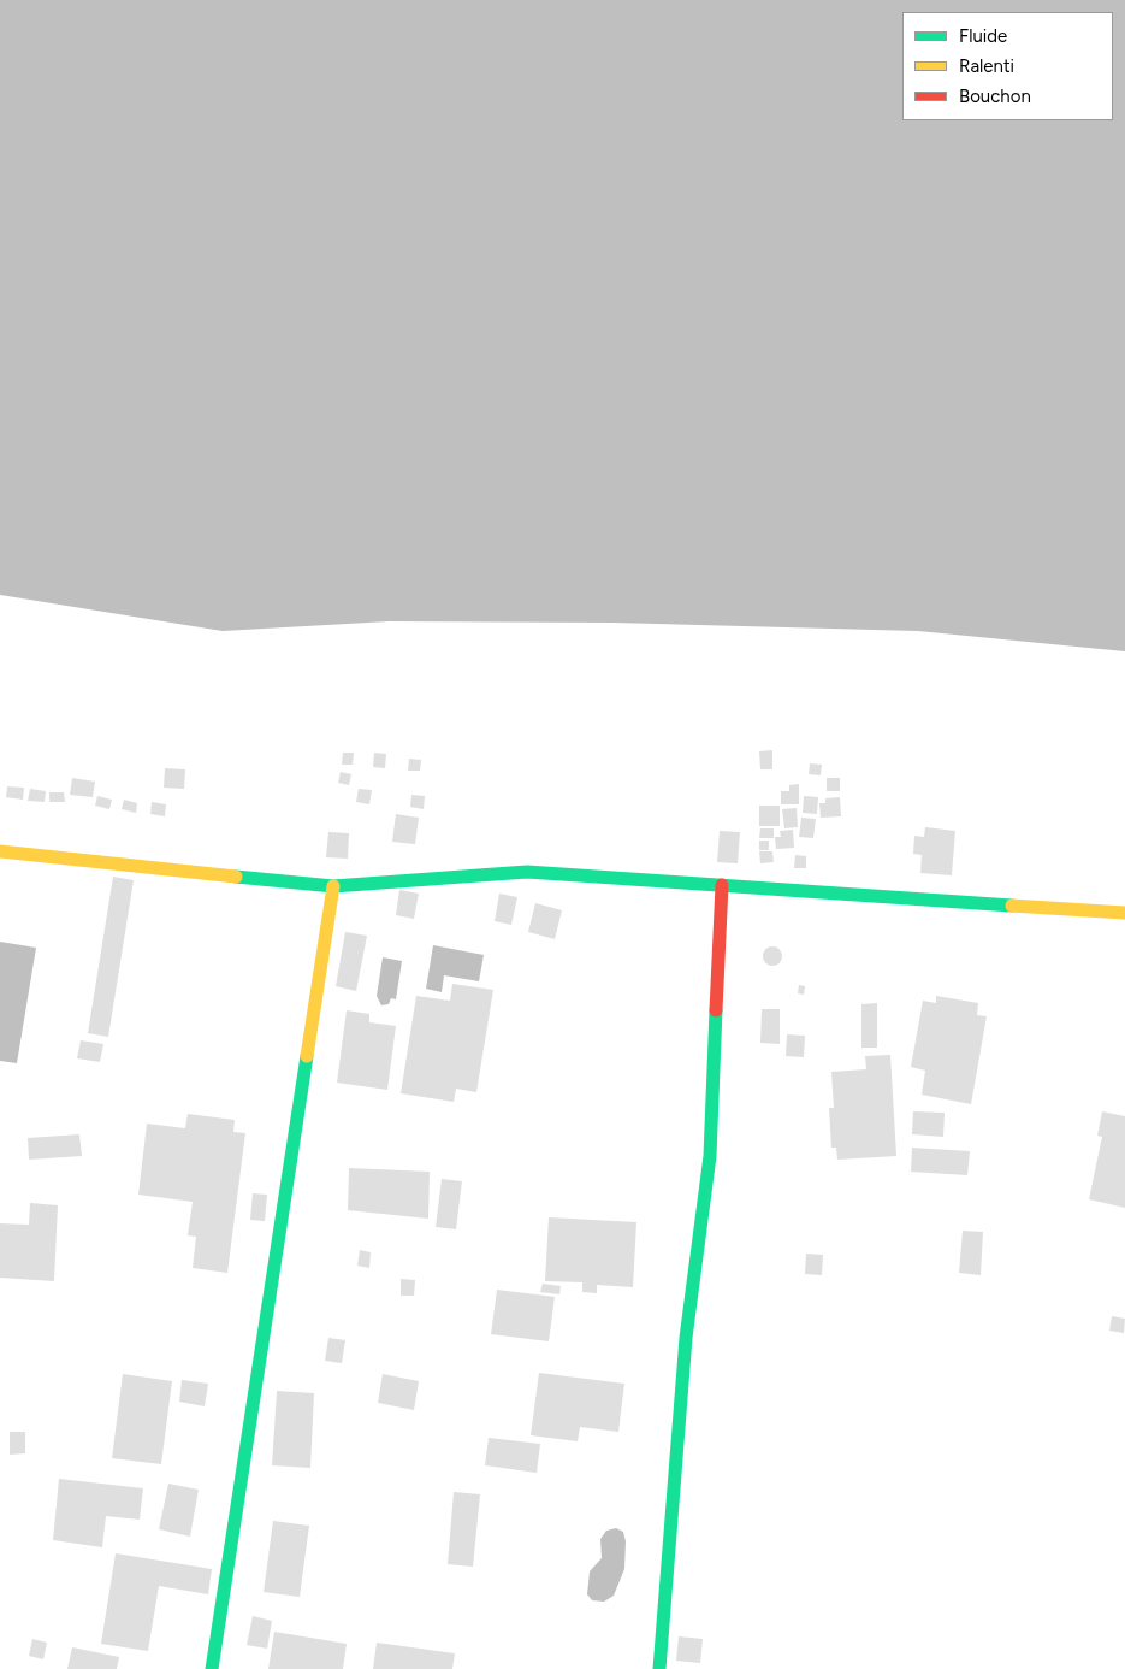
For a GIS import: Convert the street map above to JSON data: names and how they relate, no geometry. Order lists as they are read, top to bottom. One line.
{"legend":["Fluide","Ralenti","Bouchon"]}
